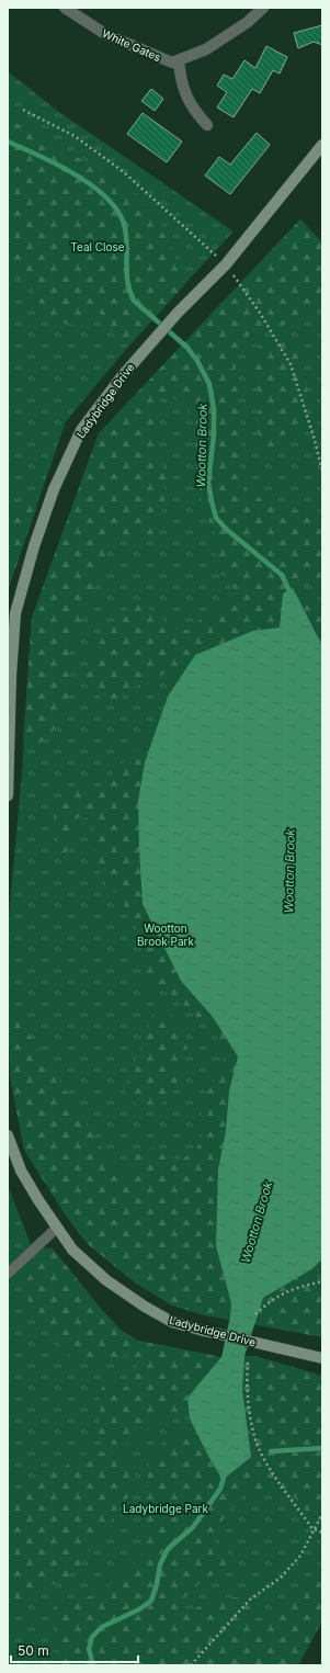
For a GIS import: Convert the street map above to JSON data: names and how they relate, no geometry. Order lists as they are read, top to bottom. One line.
{"streets":{"street":["White Gates","Ladybridge Drive"]},"water":["Wootton Brook"],"parks":["Teal Close","Wootton Brook Park","Ladybridge Park"],"scale_bar":"50 m"}
